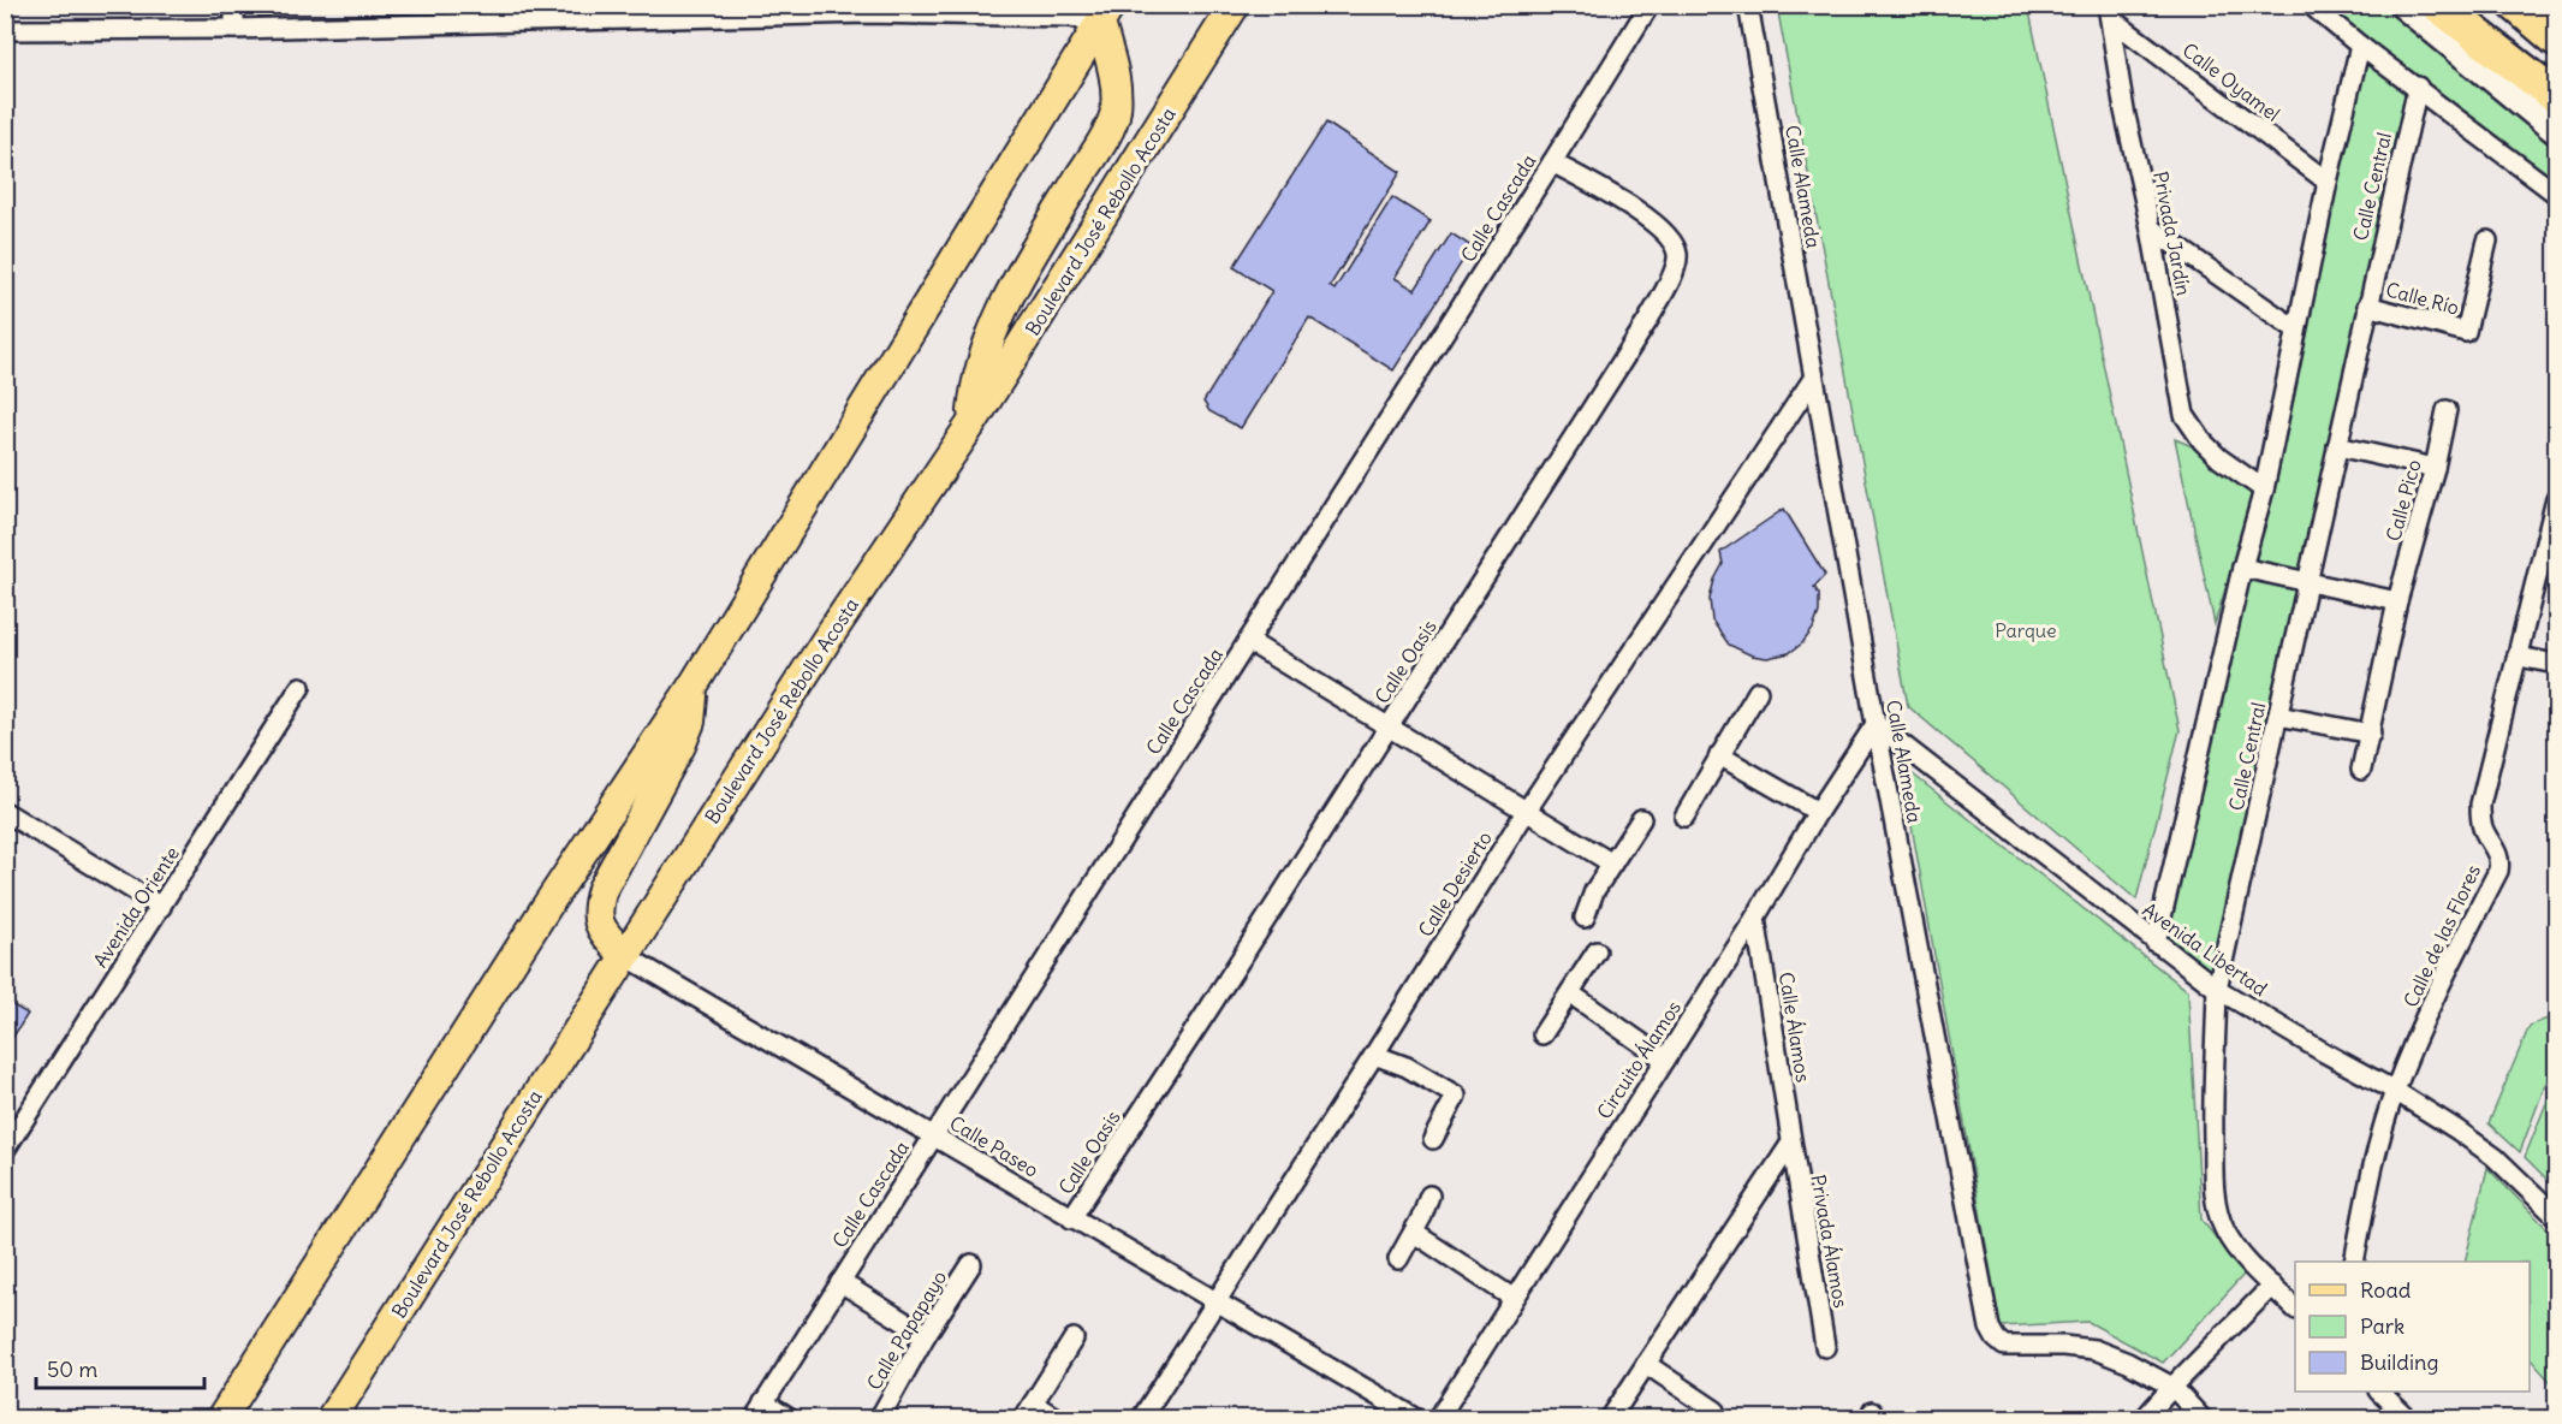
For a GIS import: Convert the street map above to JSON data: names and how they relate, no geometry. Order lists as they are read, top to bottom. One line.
{"streets":{"main road":["Boulevard José Rebollo Acosta"],"street":["Calle Oyamel","Calle Alameda","Calle Central","Calle Cascada","Privada Jardín","Calle Río","Calle Pico","Calle Oasis","Calle Desierto","Avenida Oriente","Calle de las Flores","Avenida Libertad","Calle Álamos","Circuito Álamos","Calle Paseo","Privada Álamos","Calle Papapayo"]},"crossings":[["Calle Oyamel","Privada Jardín"],["Calle Alameda","Calle Desierto"],["Calle Alameda","Avenida Libertad"],["Calle Alameda","Circuito Álamos"],["Calle Central","Calle Río"],["Calle Central","Avenida Libertad"],["Calle Cascada","Calle Oasis"],["Calle Cascada","Calle Paseo"],["Boulevard José Rebollo Acosta","Calle Paseo"],["Calle Oasis","Calle Paseo"],["Calle Desierto","Calle Paseo"],["Calle de las Flores","Avenida Libertad"],["Avenida Libertad","Circuito Álamos"],["Calle Álamos","Circuito Álamos"],["Calle Álamos","Privada Álamos"]],"parks":["Parque"],"legend":["Road","Park","Building"],"scale_bar":"50 m"}
